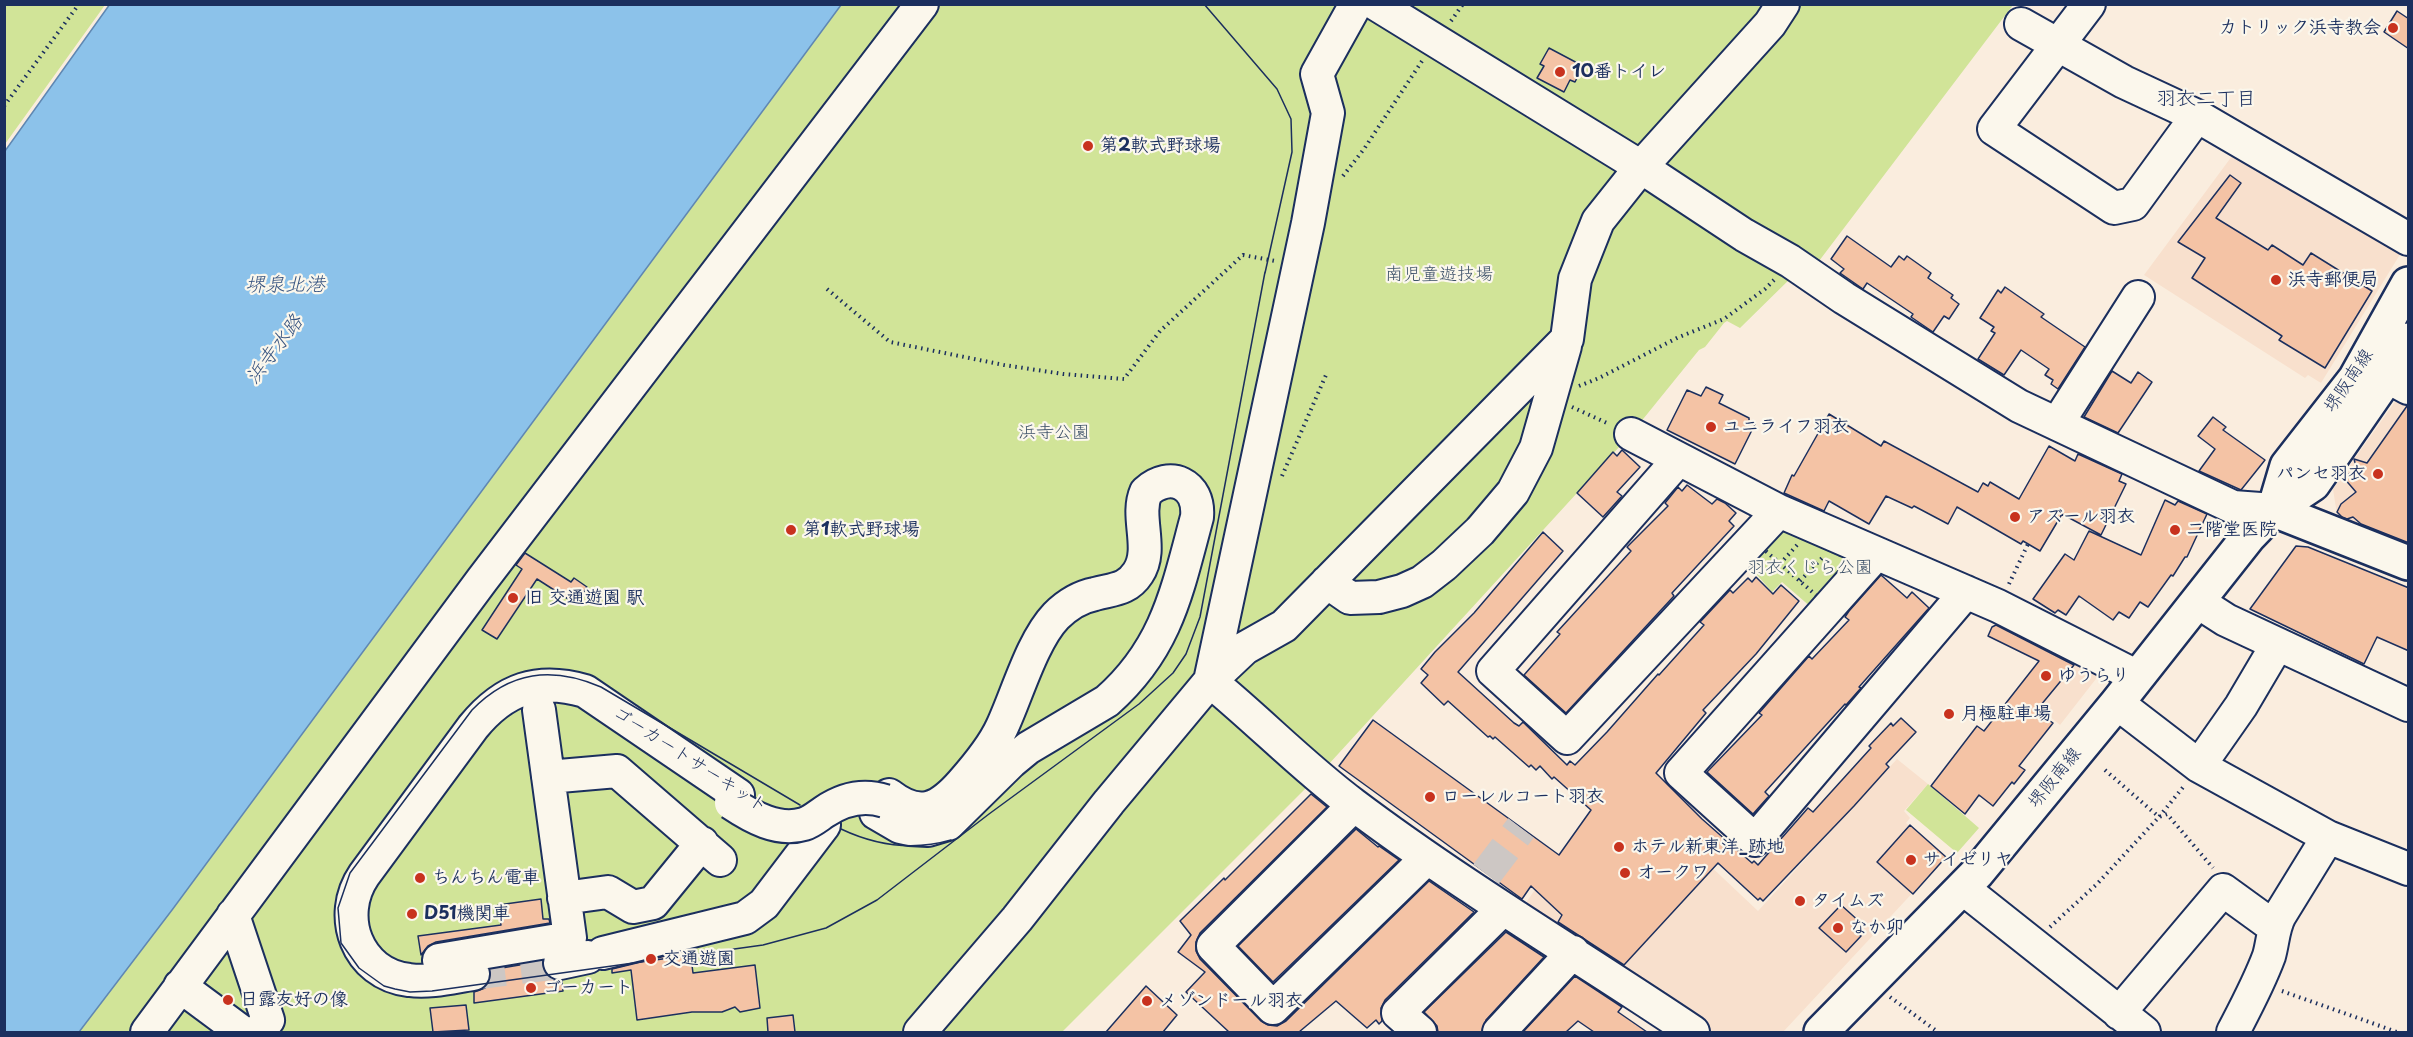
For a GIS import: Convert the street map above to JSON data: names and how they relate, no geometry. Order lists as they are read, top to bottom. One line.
{"streets":{"main road":["堺阪南線"],"street":["ゴーカートサーキット"]},"districts":["羽衣二丁目"],"water":["堺泉北港","浜寺水路"],"parks":["南児童遊技場","浜寺公園","羽衣くじら公園"],"places":["カトリック浜寺教会","10番トイレ","第2軟式野球場","浜寺郵便局","ユニライフ羽衣","パンセ羽衣","アズール羽衣","第1軟式野球場","二階堂医院","旧 交通遊園 駅","ゆうらり","月極駐車場","ローレルコート羽衣","ホテル新東洋_跡地","サイゼリヤ","オークワ","ちんちん電車","タイムズ","D51機関車","なか卯","交通遊園","ゴーカート","日露友好の像","メゾンドール羽衣"]}
